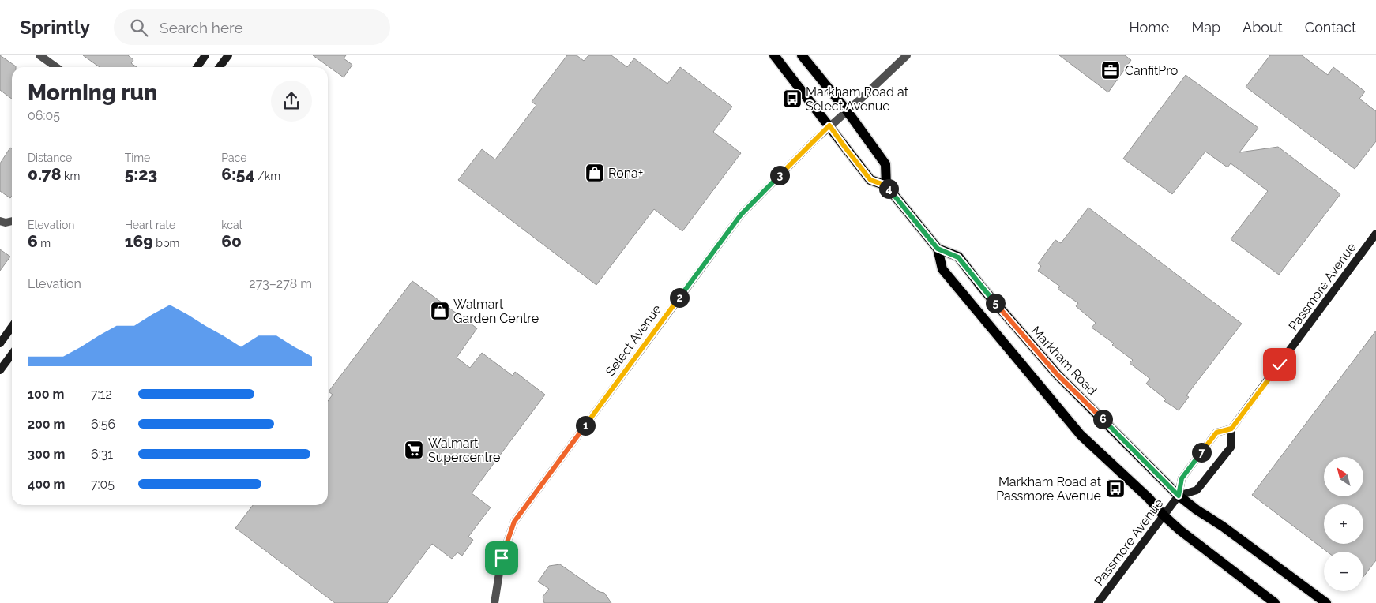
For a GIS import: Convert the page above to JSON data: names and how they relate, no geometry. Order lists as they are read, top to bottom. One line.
{"streets":{"main road":["Markham Road"],"street":["Passmore Avenue","Select Avenue"]},"crossings":[["Passmore Avenue","Markham Road"],["Select Avenue","Markham Road"]],"places":{"office":["CanfitPro"],"bus stop":["Markham Road at Select Avenue","Markham Road at Passmore Avenue"],"shop":["Rona+","Walmart Garden Centre"],"supermarket":["Walmart Supercentre"]},"north":"top left","page":{"header":"Sprintly","search":"Search here","nav":["Home","Map","About","Contact"],"heading":["Morning run","06:05"],"stats":[["Distance","0.78 km"],["Time","5:23"],["Pace","6:54 /km"],["Elevation","6 m"],["Heart rate","169 bpm"],["kcal","60"]],"pins":["3","4","2","5","6","1","7"],"chart":["Elevation","273–278 m"],"list":[{"name":"100 m","note":"7:12"},{"name":"200 m","note":"6:56"},{"name":"300 m","note":"6:31"},{"name":"400 m","note":"7:05"}],"map_buttons":["+","−"]}}
